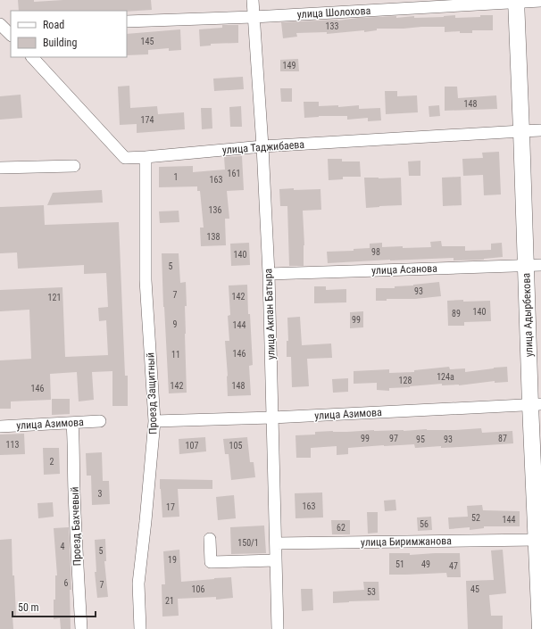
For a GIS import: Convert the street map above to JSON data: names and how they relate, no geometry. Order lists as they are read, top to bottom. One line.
{"streets":{"main road":["улица Адырбекова"],"street":["улица Шолохова","улица Таджибаева","улица Асанова","улица Акпан Батыра","Проезд Защитный","улица Азимова","Проезд Бахчевый","улица Биримжанова"]},"crossings":[["улица Шолохова","улица Акпан Батыра"],["улица Шолохова","улица Адырбекова"],["улица Таджибаева","улица Акпан Батыра"],["улица Таджибаева","улица Адырбекова"],["улица Таджибаева","Проезд Защитный"],["улица Асанова","улица Акпан Батыра"],["улица Асанова","улица Адырбекова"],["улица Акпан Батыра","улица Азимова"],["улица Акпан Батыра","улица Биримжанова"],["улица Адырбекова","улица Азимова"],["улица Адырбекова","улица Биримжанова"],["Проезд Защитный","улица Азимова"],["улица Азимова","Проезд Бахчевый"]],"house_numbers":["133","145","149","148","174","161","1","163","136","138","98","140","5","93","7","142","121","140","89","99","9","144","146","11","124а","128","142","148","146","99","97","87","95","93","113","107","105","2","3","163","17","52","144","56","62","150/1","4","5","19","51","49","47","6","7","106","45","53","21"],"legend":["Road","Building"],"scale_bar":"50 m"}
